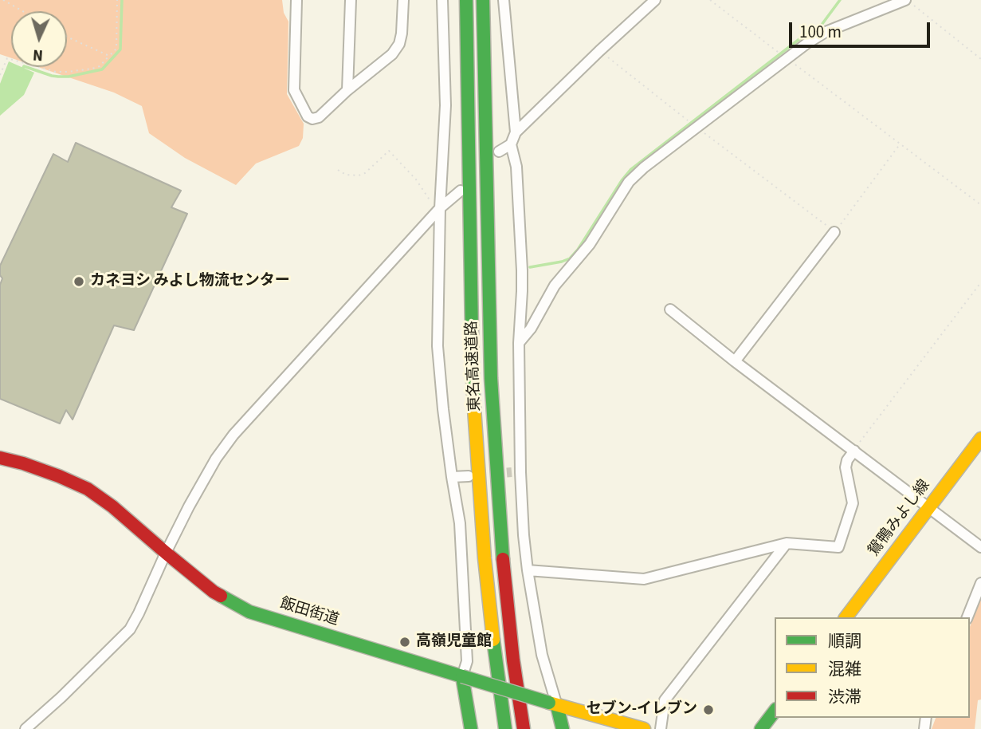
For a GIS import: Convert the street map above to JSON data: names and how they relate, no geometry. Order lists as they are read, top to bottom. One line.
{"streets":{"main road":["東名高速道路","鴛鴨みよし線","飯田街道"]},"places":["カネヨシ みよし物流センター","高嶺児童館","セブン-イレブン"],"legend":["順調","混雑","渋滞"],"scale_bar":"100 m","north":"bottom"}
